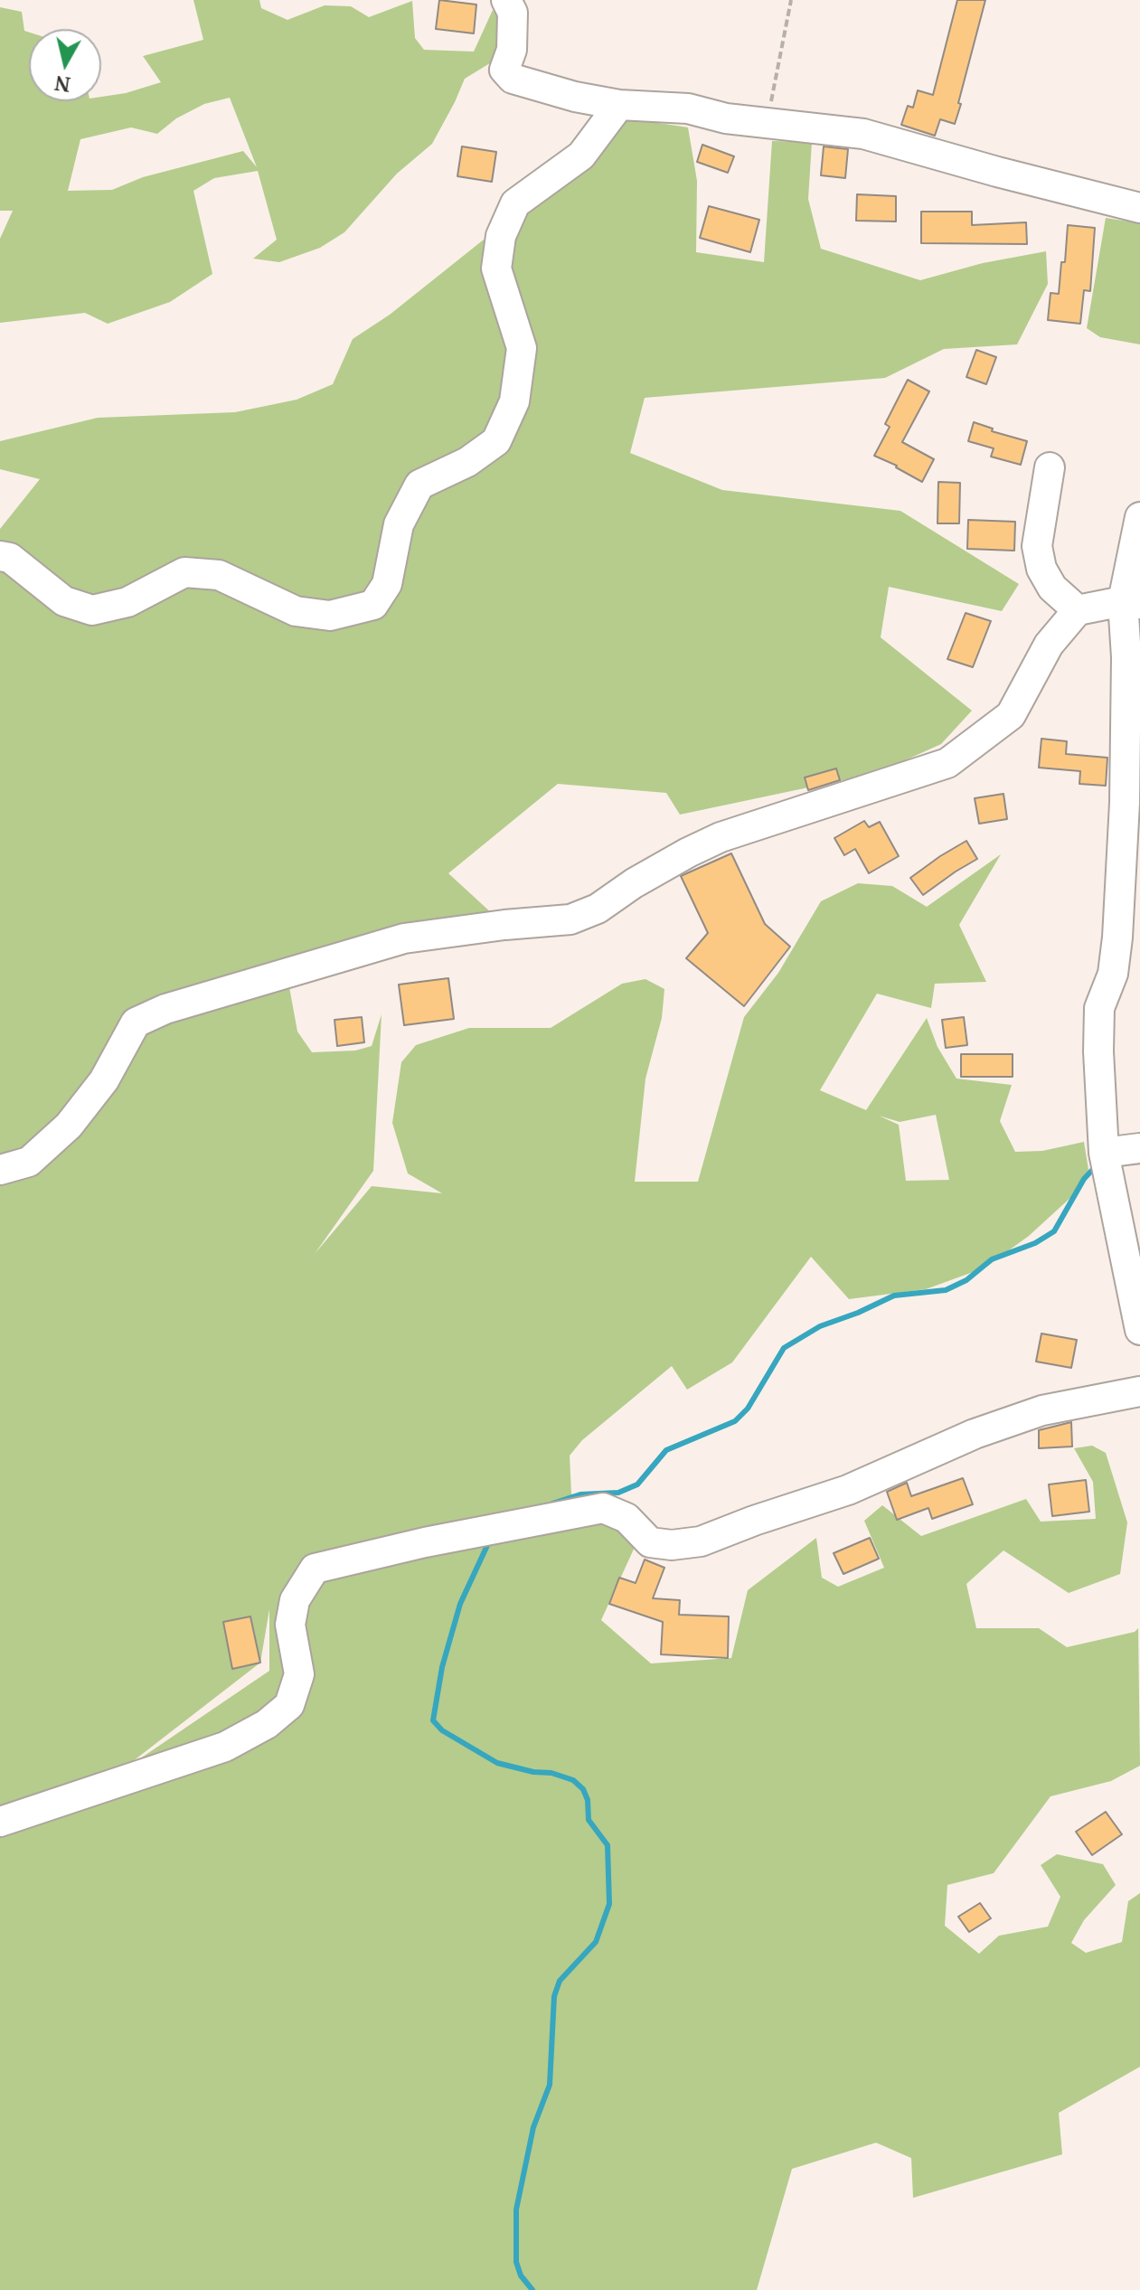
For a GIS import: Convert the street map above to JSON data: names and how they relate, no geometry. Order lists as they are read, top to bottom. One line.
{"north":"bottom"}
